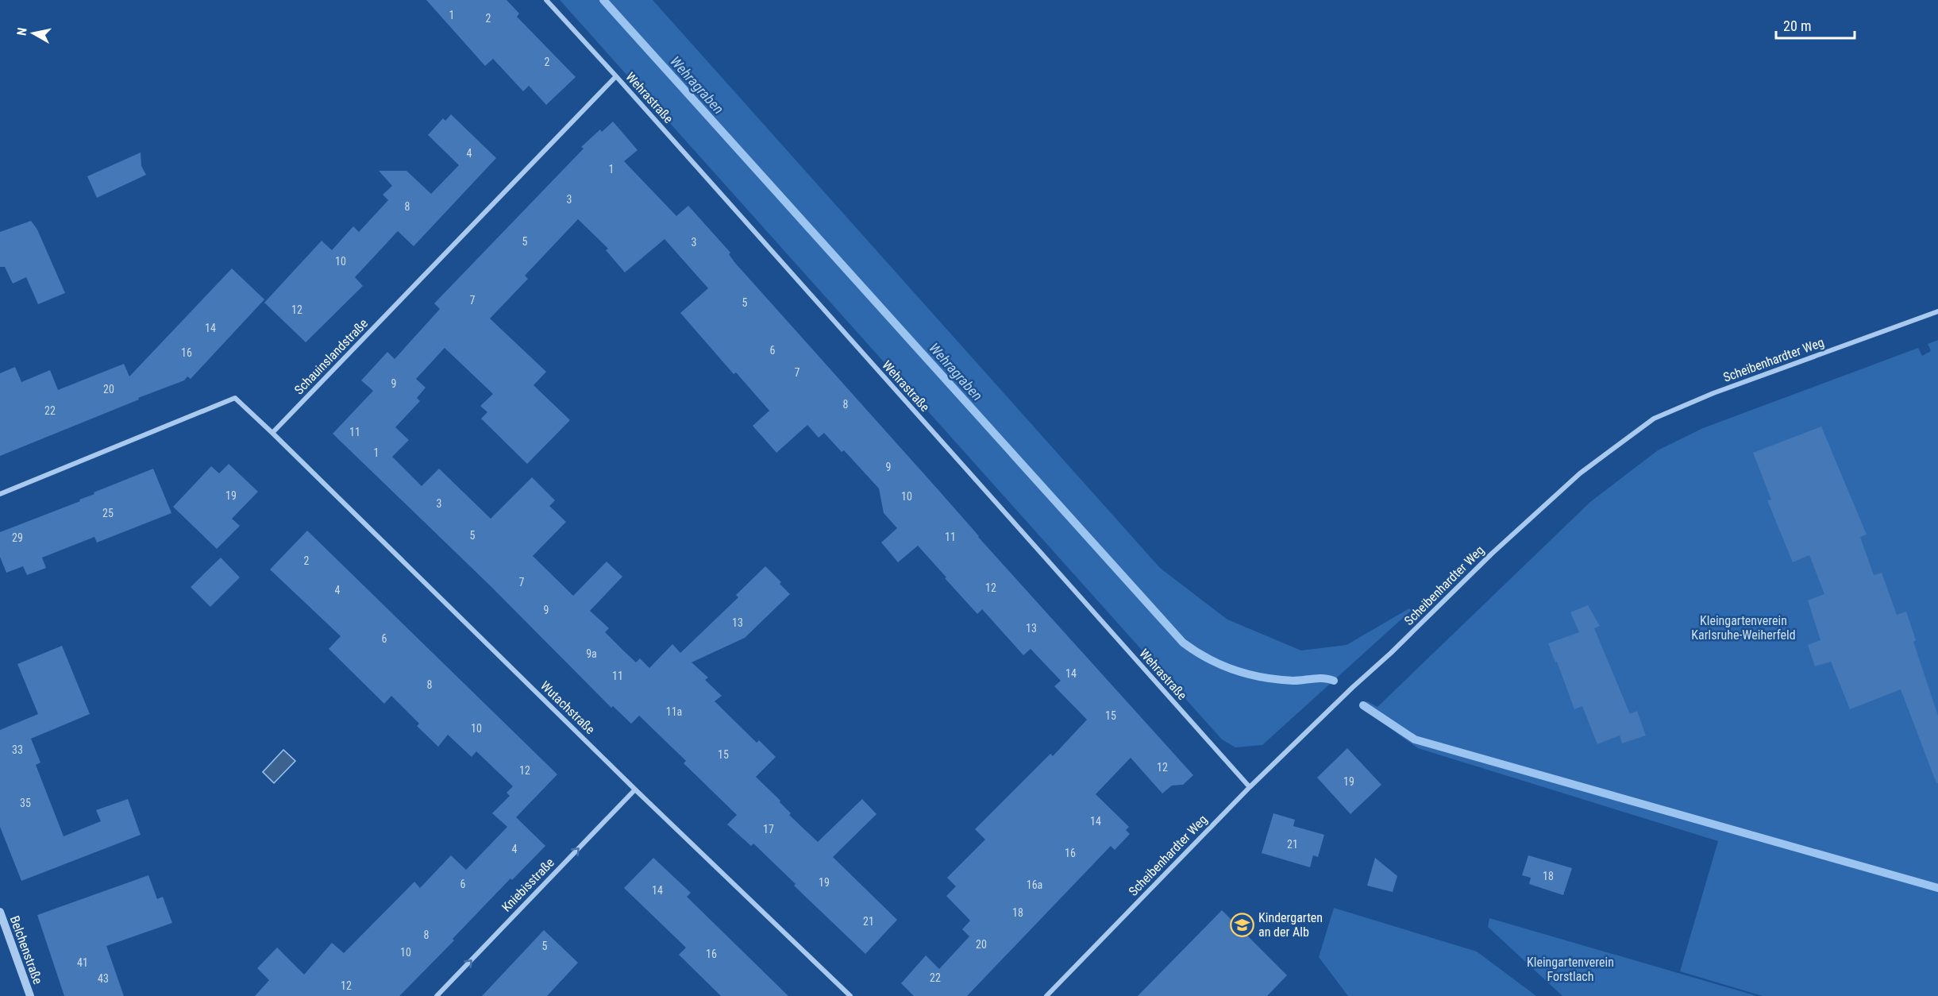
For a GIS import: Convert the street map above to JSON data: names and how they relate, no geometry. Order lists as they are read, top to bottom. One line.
{"streets":{"street":["Wehrastraße","Schauinslandstraße","Scheibenhardter Weg","Wutachstraße","Kniebisstraße","Belchenstraße"]},"crossings":[["Wehrastraße","Schauinslandstraße"],["Wehrastraße","Scheibenhardter Weg"],["Schauinslandstraße","Wutachstraße"],["Wutachstraße","Kniebisstraße"]],"one_way":["Kniebisstraße"],"water":["Wehragraben"],"parks":["Kleingartenverein Karlsruhe-Weiherfeld","Kleingartenverein Forstlach"],"places":{"school or university":["Kindergarten an der Alb"]},"house_numbers":["1","2","2","4","1","3","8","5","3","10","7","5","12","14","6","16","7","9","20","8","22","11","1","9","19","10","3","25","5","11","29","2","7","12","4","9","13","13","6","9a","14","11","8","11a","15","10","33","15","12","12","19","35","14","17","21","4","16","18","19","6","16a","14","18","21","8","20","5","10","16","41","22","43","12"],"scale_bar":"20 m","north":"left"}
